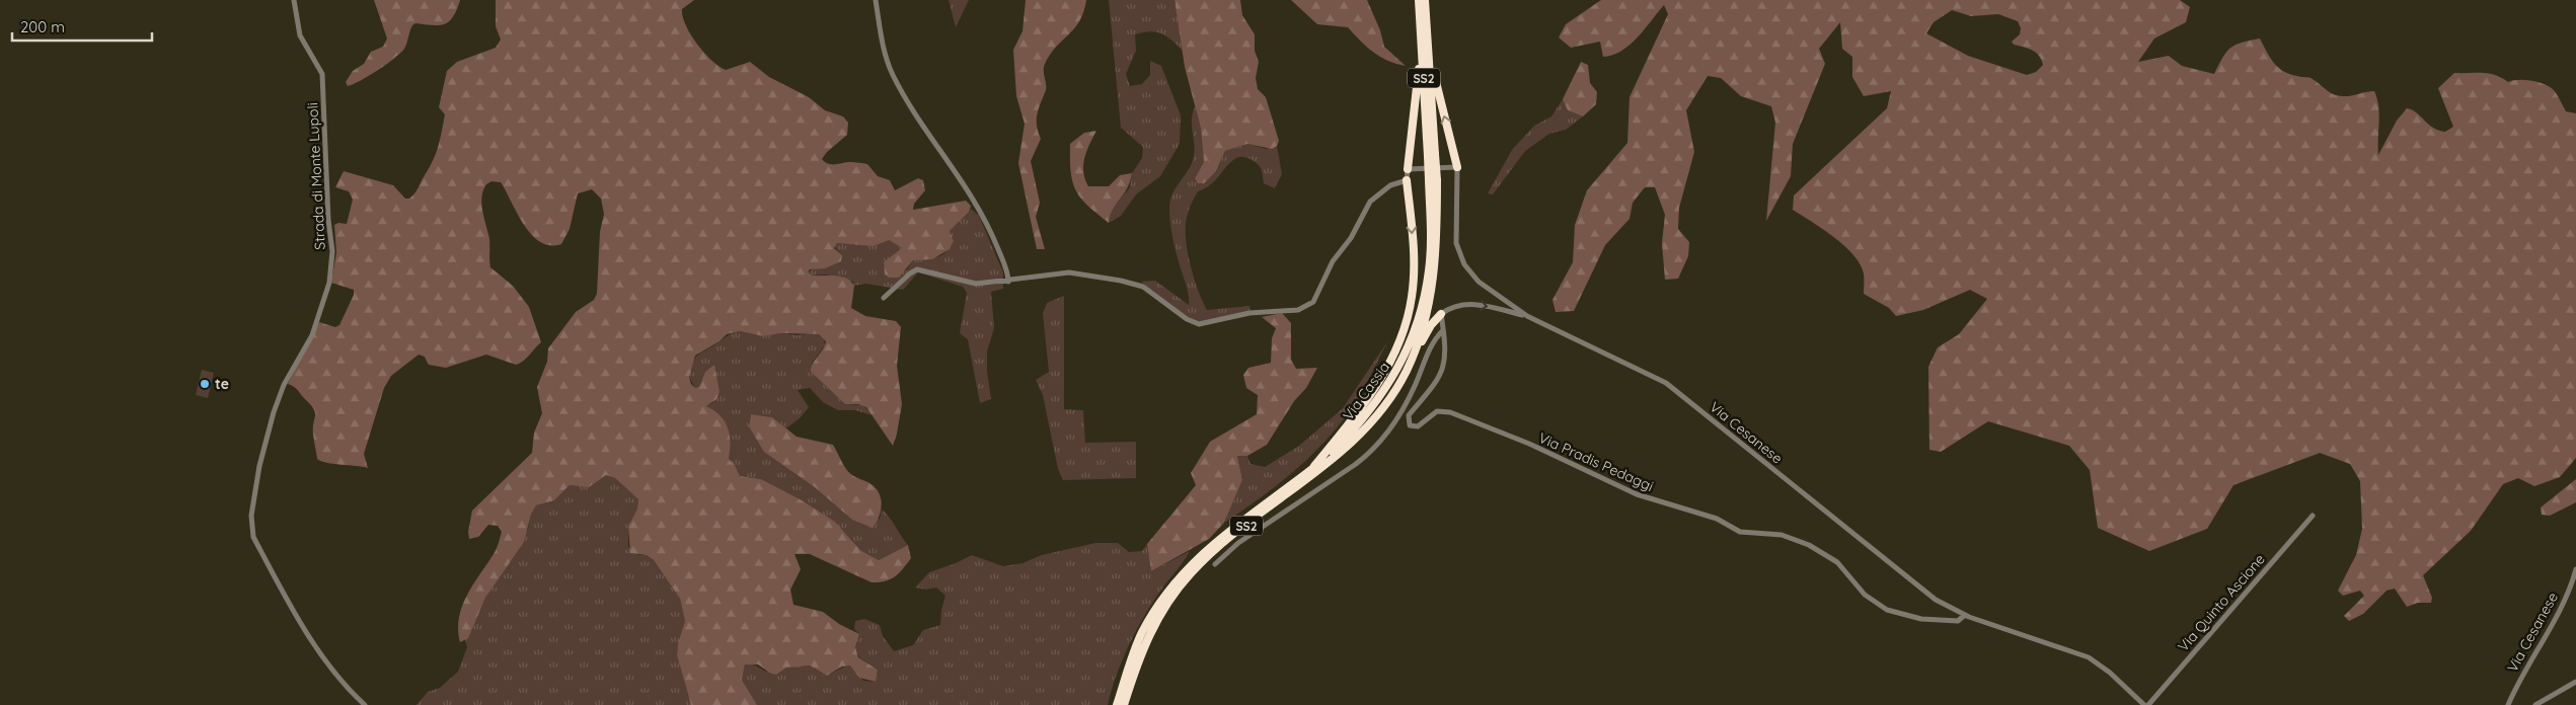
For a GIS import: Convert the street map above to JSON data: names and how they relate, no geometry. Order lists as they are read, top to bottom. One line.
{"streets":{"highway":["SS2","Via Cassia"],"street":["Strada di Monte Lupoli","Via Cesanese","Via Pradis Pedaggi","Via Quinto Ascione"]},"crossings":[["Via Cesanese","Via Pradis Pedaggi"],["Via Cesanese","Via Quinto Ascione"]],"places":["te"],"scale_bar":"200 m"}
